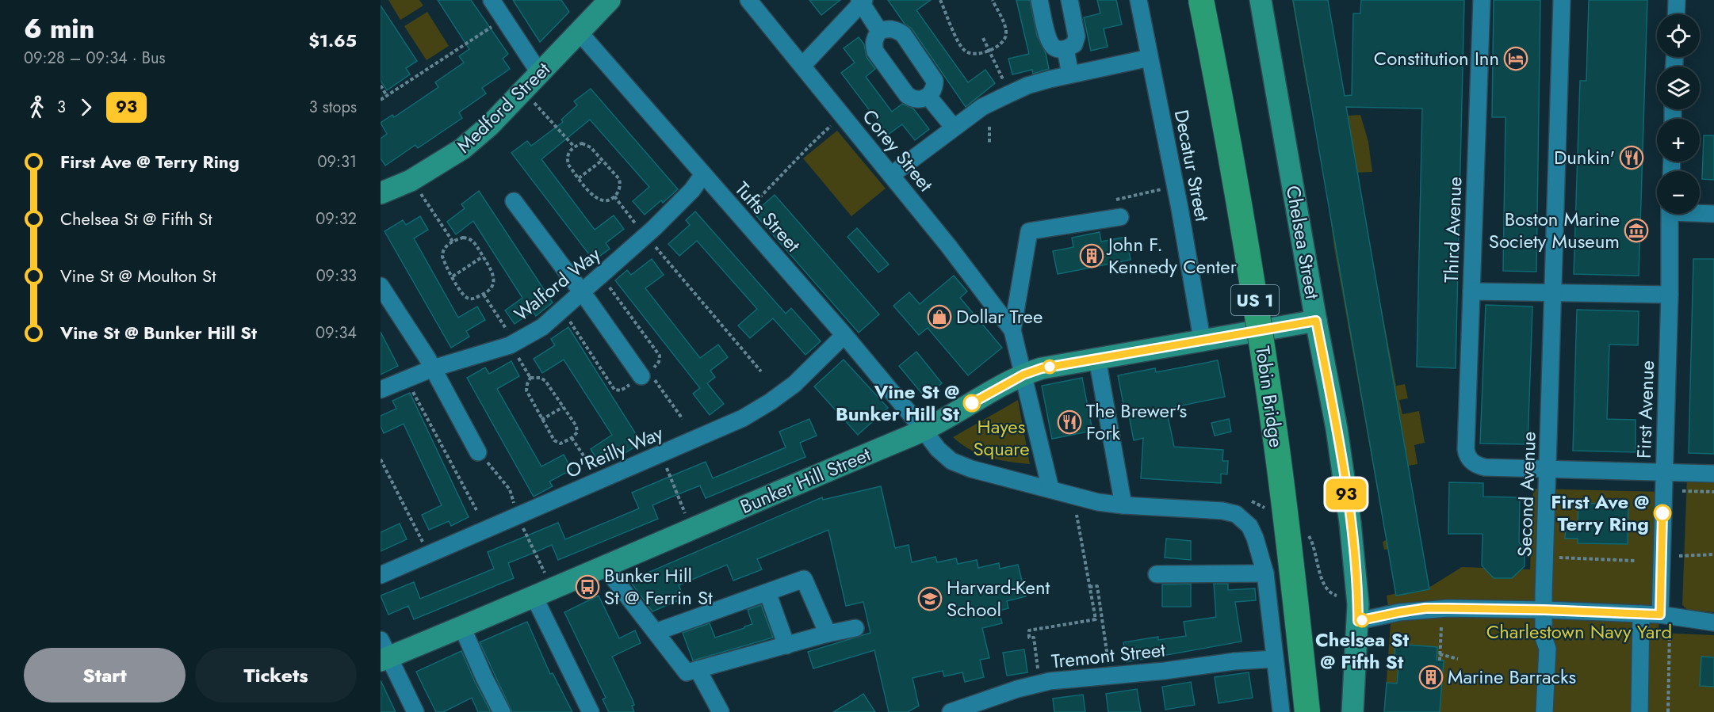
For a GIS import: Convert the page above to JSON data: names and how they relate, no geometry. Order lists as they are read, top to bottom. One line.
{"streets":{"highway":["US 1","Tobin Bridge"],"main road":["Medford Street","Chelsea Street","Bunker Hill Street"],"street":["Corey Street","Decatur Street","Tufts Street","Third Avenue","Walford Way","First Avenue","O'Reilly Way","Second Avenue","Tremont Street"]},"crossings":[["Medford Street","Tufts Street"],["Decatur Street","Bunker Hill Street"],["Tufts Street","Walford Way"],["Tufts Street","O'Reilly Way"],["Tufts Street","Bunker Hill Street"],["Third Avenue","Second Avenue"],["Chelsea Street","Bunker Hill Street"]],"parks":["Hayes Square","Charlestown Navy Yard"],"places":{"hotel":["Constitution Inn"],"restaurant":["Dunkin'","The Brewer's Fork"],"museum":["Boston Marine Society Museum"],"building":["John F. Kennedy Center","Marine Barracks"],"shop":["Dollar Tree"],"other":["Vine St @ Bunker Hill St","First Ave @ Terry Ring","Chelsea St @ Fifth St"],"bus stop":["Bunker Hill St @ Ferrin St"],"school or university":["Harvard-Kent School"]},"lines":["bus line 93"],"page":{"heading":["6 min","09:28 – 09:34 · Bus","$1.65"],"on_map":"93","map_buttons":["+","−"],"legs":["3","93","3 stops"],"list":[{"name":"First Ave @ Terry Ring","value":"09:31"},{"name":"Chelsea St @ Fifth St","value":"09:32"},{"name":"Vine St @ Moulton St","value":"09:33"},{"name":"Vine St @ Bunker Hill St","value":"09:34"}],"buttons":["Start","Tickets"]}}
